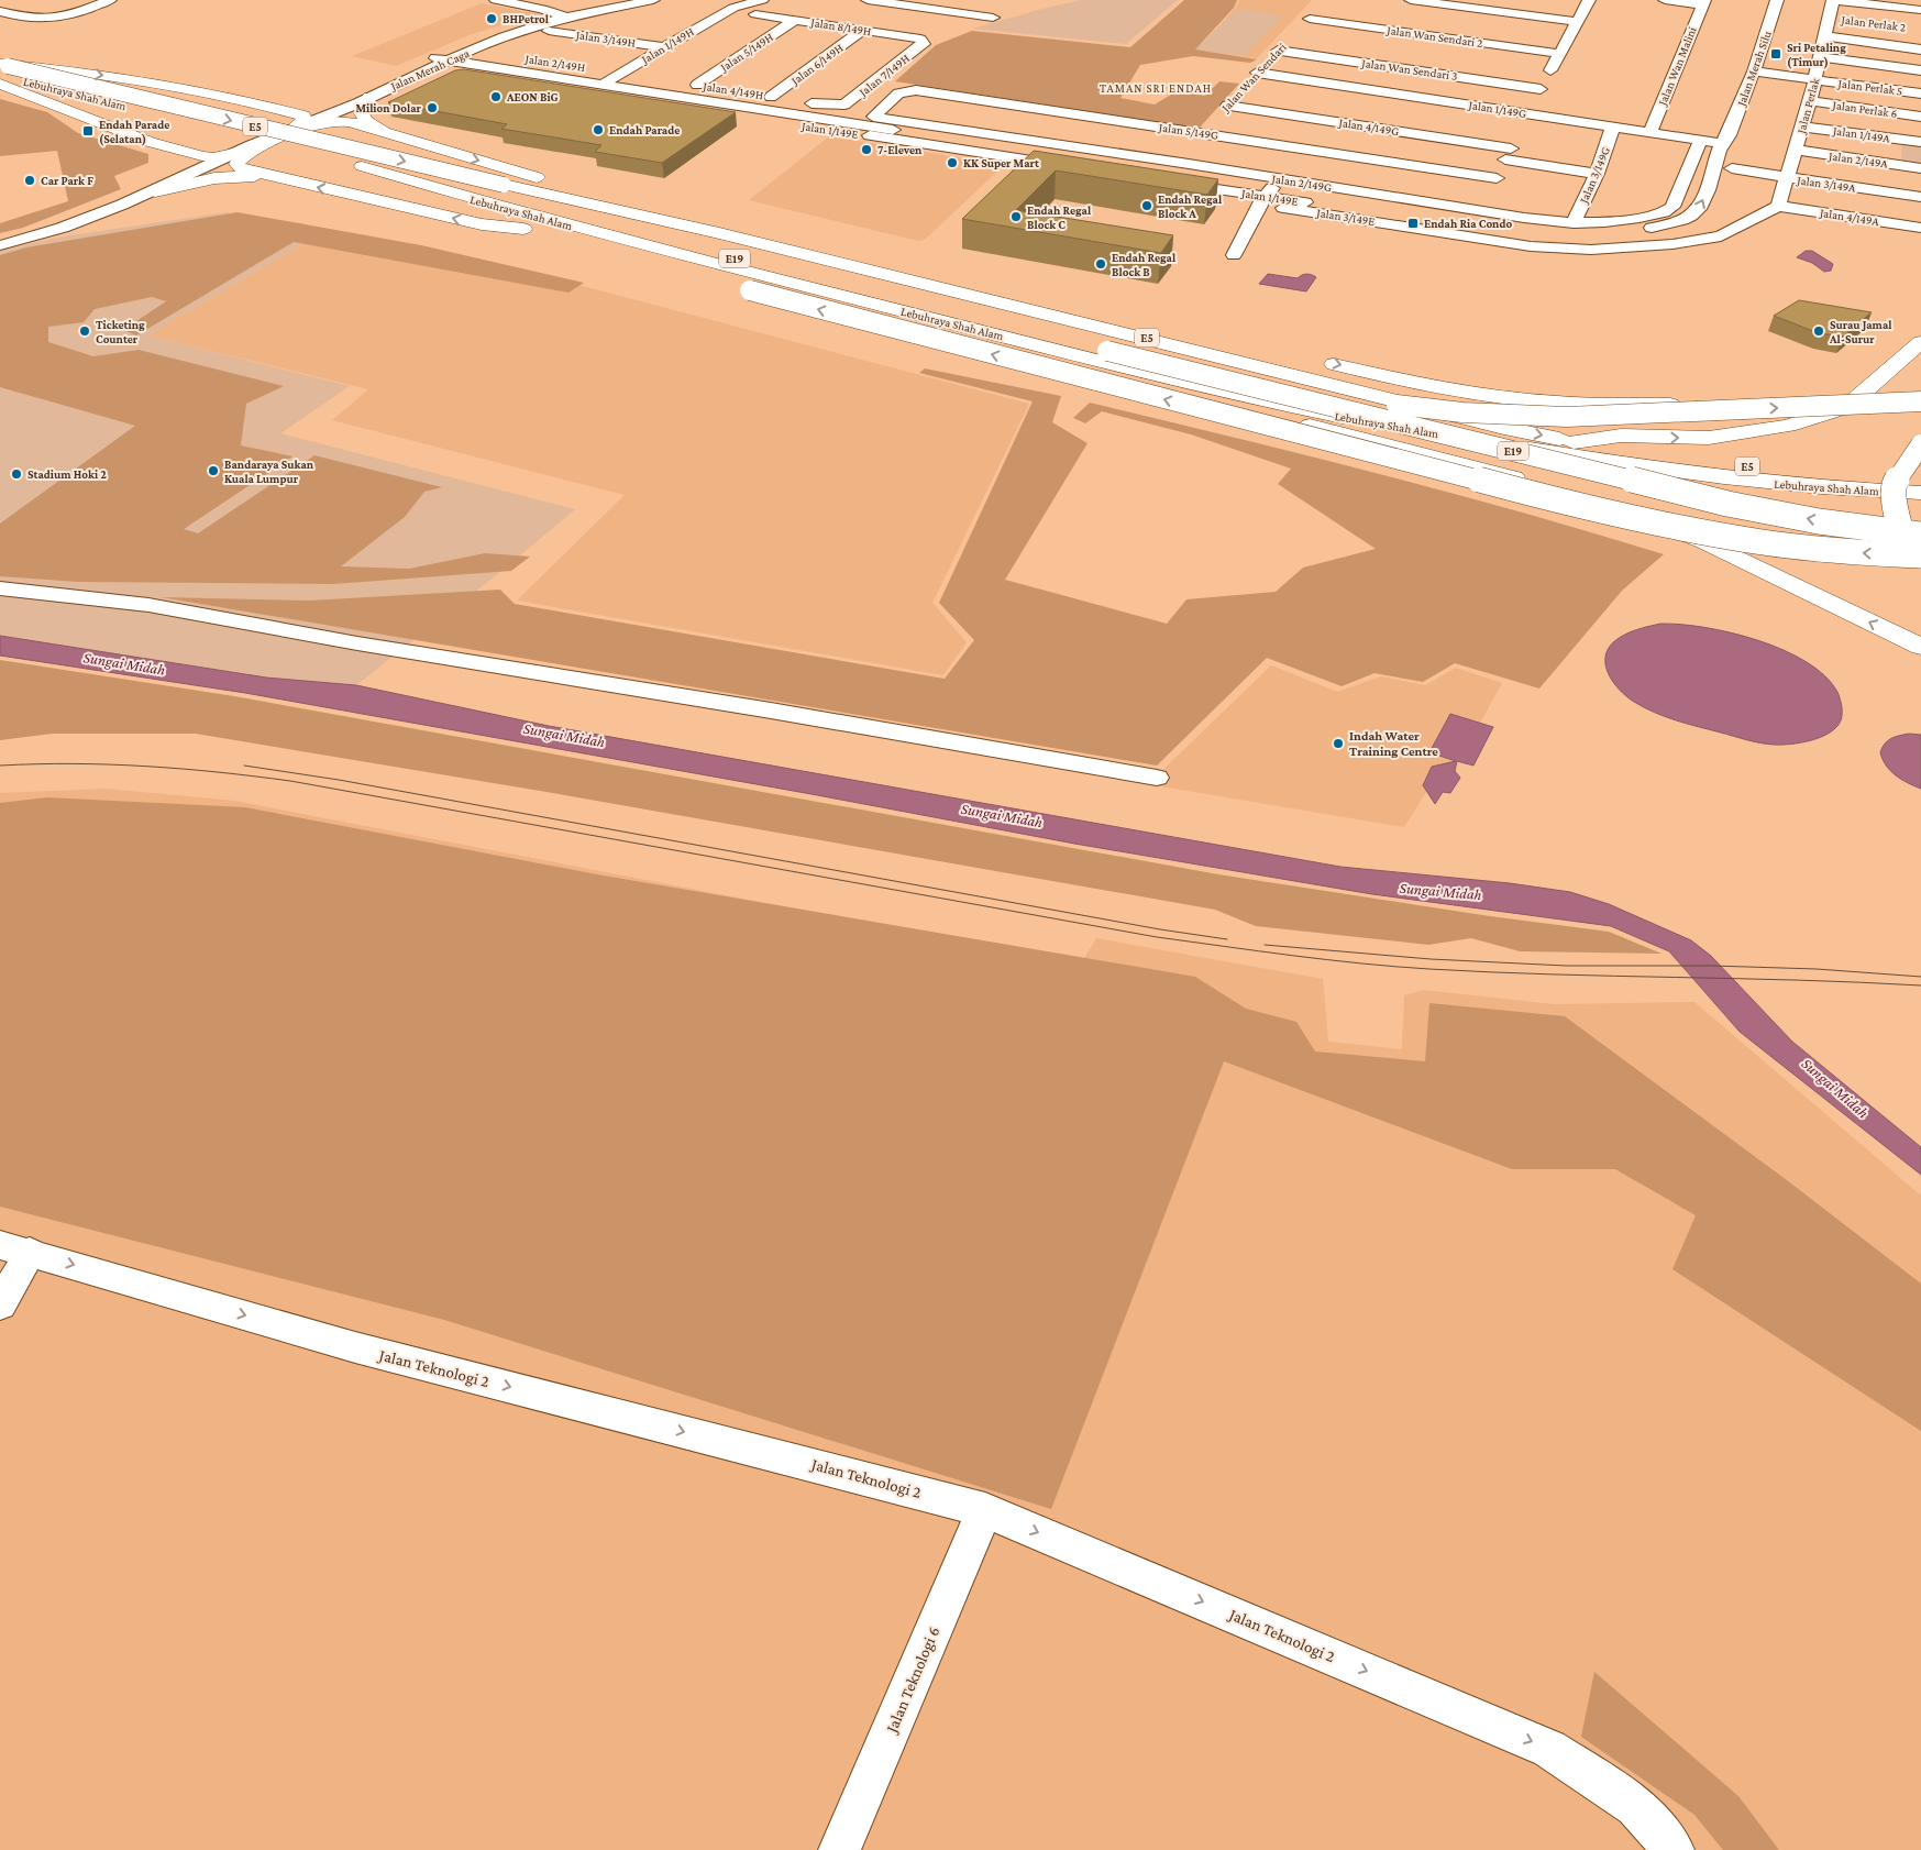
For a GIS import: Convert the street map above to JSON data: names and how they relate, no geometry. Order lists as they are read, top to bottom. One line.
{"streets":{"highway":["Lebuhraya Shah Alam","E5","E19"],"street":["Jalan 8/149H","Jalan Wan Sendari 2","Jalan 3/149H","Jalan 1/149H","Jalan 5/149H","Jalan 2/149H","Jalan 6/149H","Jalan Wan Malini","Jalan Merah Silu","Jalan Merah Caga","Jalan Wan Sendari 3","Jalan 7/149H","Jalan Wan Sendari","Jalan Perlak 5","Jalan 4/149H","Jalan Perlak","Jalan 1/149G","Jalan Perlak 6","Jalan 4/149G","Jalan 1/149E","Jalan 5/149G","Jalan 1/149A","Jalan 2/149A","Jalan 3/149G","Jalan 2/149G","Jalan 3/149A","Jalan 3/149E","Jalan 4/149A","Jalan Teknologi 2","Jalan Teknologi 6"]},"crossings":[["Jalan 8/149H","Jalan 5/149H"],["Jalan 8/149H","Jalan 6/149H"],["Jalan 8/149H","Jalan 7/149H"],["Jalan Wan Sendari 2","Jalan Wan Sendari"],["Jalan 3/149H","Jalan 1/149H"],["Jalan 1/149H","Jalan 2/149H"],["Jalan 1/149H","Jalan 1/149E"],["Jalan 5/149H","Jalan 4/149H"],["Jalan 6/149H","Jalan 4/149H"],["Jalan Wan Malini","Jalan 1/149G"],["Jalan Merah Silu","Jalan Perlak 5"],["Jalan Merah Silu","Jalan 1/149G"],["Jalan Merah Silu","Jalan 1/149E"],["Jalan Merah Silu","Jalan 3/149A"],["Jalan Merah Caga","Jalan 1/149E"],["Jalan Wan Sendari 3","Jalan Wan Sendari"],["Jalan 7/149H","Jalan 4/149H"],["Jalan Wan Sendari","Jalan 1/149G"],["Jalan Wan Sendari","Jalan 4/149G"],["Jalan Wan Sendari","Jalan 1/149E"],["Jalan Wan Sendari","Jalan 5/149G"],["Jalan Wan Sendari","Jalan 2/149G"],["Jalan Perlak 5","Jalan Perlak"],["Lebuhraya Shah Alam","E5"],["Lebuhraya Shah Alam","E19"],["Jalan Perlak","Jalan Perlak 6"],["Jalan Perlak","Jalan 1/149A"],["Jalan Perlak","Jalan 2/149A"],["Jalan Perlak","Jalan 3/149A"],["Jalan 1/149G","Jalan 1/149E"],["Jalan 1/149G","Jalan 3/149G"],["Jalan 1/149G","Jalan 2/149G"],["Jalan 1/149G","Jalan 3/149A"],["E5","E19"],["Jalan 4/149G","Jalan 3/149G"],["Jalan 1/149E","Jalan 2/149G"],["Jalan 1/149E","Jalan 3/149A"],["Jalan 1/149E","Jalan 3/149E"],["Jalan 5/149G","Jalan 2/149G"],["Jalan 3/149G","Jalan 2/149G"],["Jalan 3/149E","Jalan 4/149A"],["Jalan Teknologi 2","Jalan Teknologi 6"]],"one_way":["Jalan Teknologi 2"],"districts":["TAMAN SRI ENDAH"],"water":["Sungai Midah"],"places":{"other":["BHPetrol","AEON BiG","Milion Dolar","Endah Parade","7-Eleven","KK Super Mart","Car Park F","Endah Regal Block A","Endah Regal Block C","Endah Regal Block B","Ticketing Counter","Surau Jamal Al-Surur","Bandaraya Sukan Kuala Lumpur","Stadium Hoki 2","Indah Water Training Centre"],"transit":["Sri Petaling (Timur)","Endah Parade (Selatan)","Endah Ria Condo"]}}
